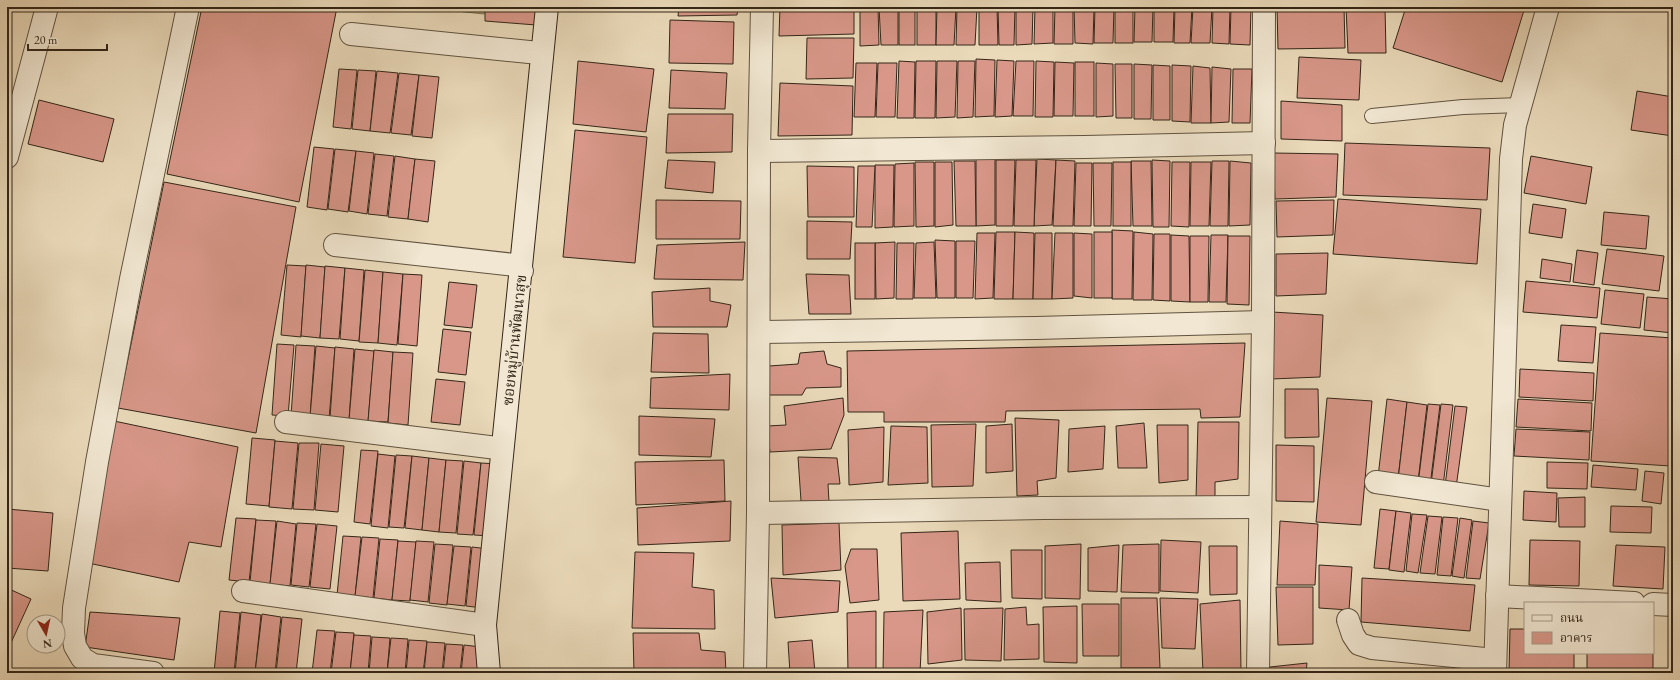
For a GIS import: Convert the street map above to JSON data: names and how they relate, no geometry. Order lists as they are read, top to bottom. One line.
{"streets":{"street":["ซอยหมู่บ้านพัฒนาสุข"]},"legend":["ถนน","อาคาร"],"scale_bar":"20 m","north":"bottom"}
